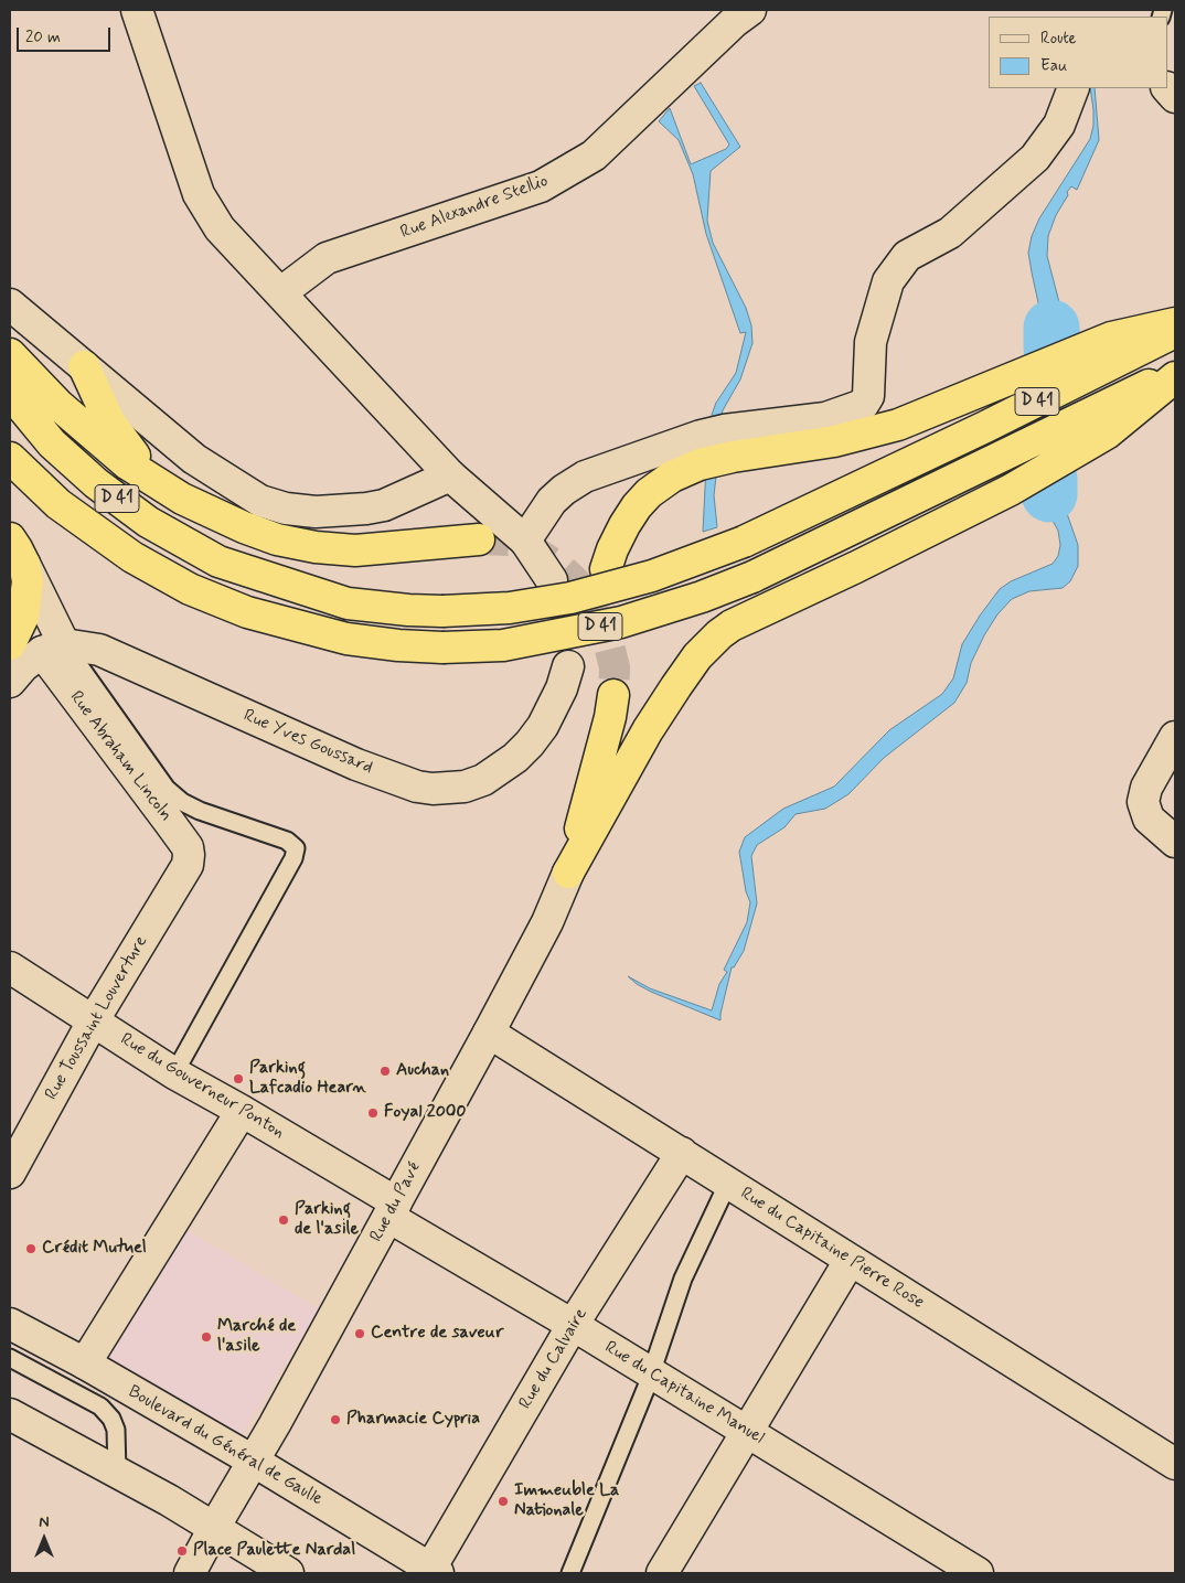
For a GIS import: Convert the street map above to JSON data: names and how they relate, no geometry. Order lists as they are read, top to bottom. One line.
{"streets":{"highway":["D 41"],"street":["Rue Alexandre Stellio","Rue Yves Goussard","Rue Abraham Lincoln","Rue Toussaint Louverture","Rue du Gouverneur Ponton","Rue du Pavé","Rue du Capitaine Pierre Rose","Rue du Calvaire","Rue du Capitaine Manuel","Boulevard du Général de Gaulle"]},"crossings":[["Rue Yves Goussard","Rue Abraham Lincoln"],["Rue Abraham Lincoln","Rue Toussaint Louverture"],["Rue Toussaint Louverture","Rue du Gouverneur Ponton"],["Rue du Gouverneur Ponton","Rue du Pavé"],["Rue du Gouverneur Ponton","Rue du Capitaine Manuel"],["Rue du Pavé","Rue du Capitaine Pierre Rose"],["Rue du Pavé","Rue du Capitaine Manuel"],["Rue du Pavé","Boulevard du Général de Gaulle"],["Rue du Capitaine Pierre Rose","Rue du Calvaire"],["Rue du Calvaire","Rue du Capitaine Manuel"],["Rue du Calvaire","Boulevard du Général de Gaulle"]],"places":["Auchan","Parking Lafcadio Hearn","Foyal 2000","Parking de l'asile","Crédit Mutuel","Centre de saveur","Marché de l'asile","Pharmacie Cypria","Immeuble La Nationale","Place Paulette Nardal"],"legend":["Route","Eau"],"scale_bar":"20 m","north":"top"}
